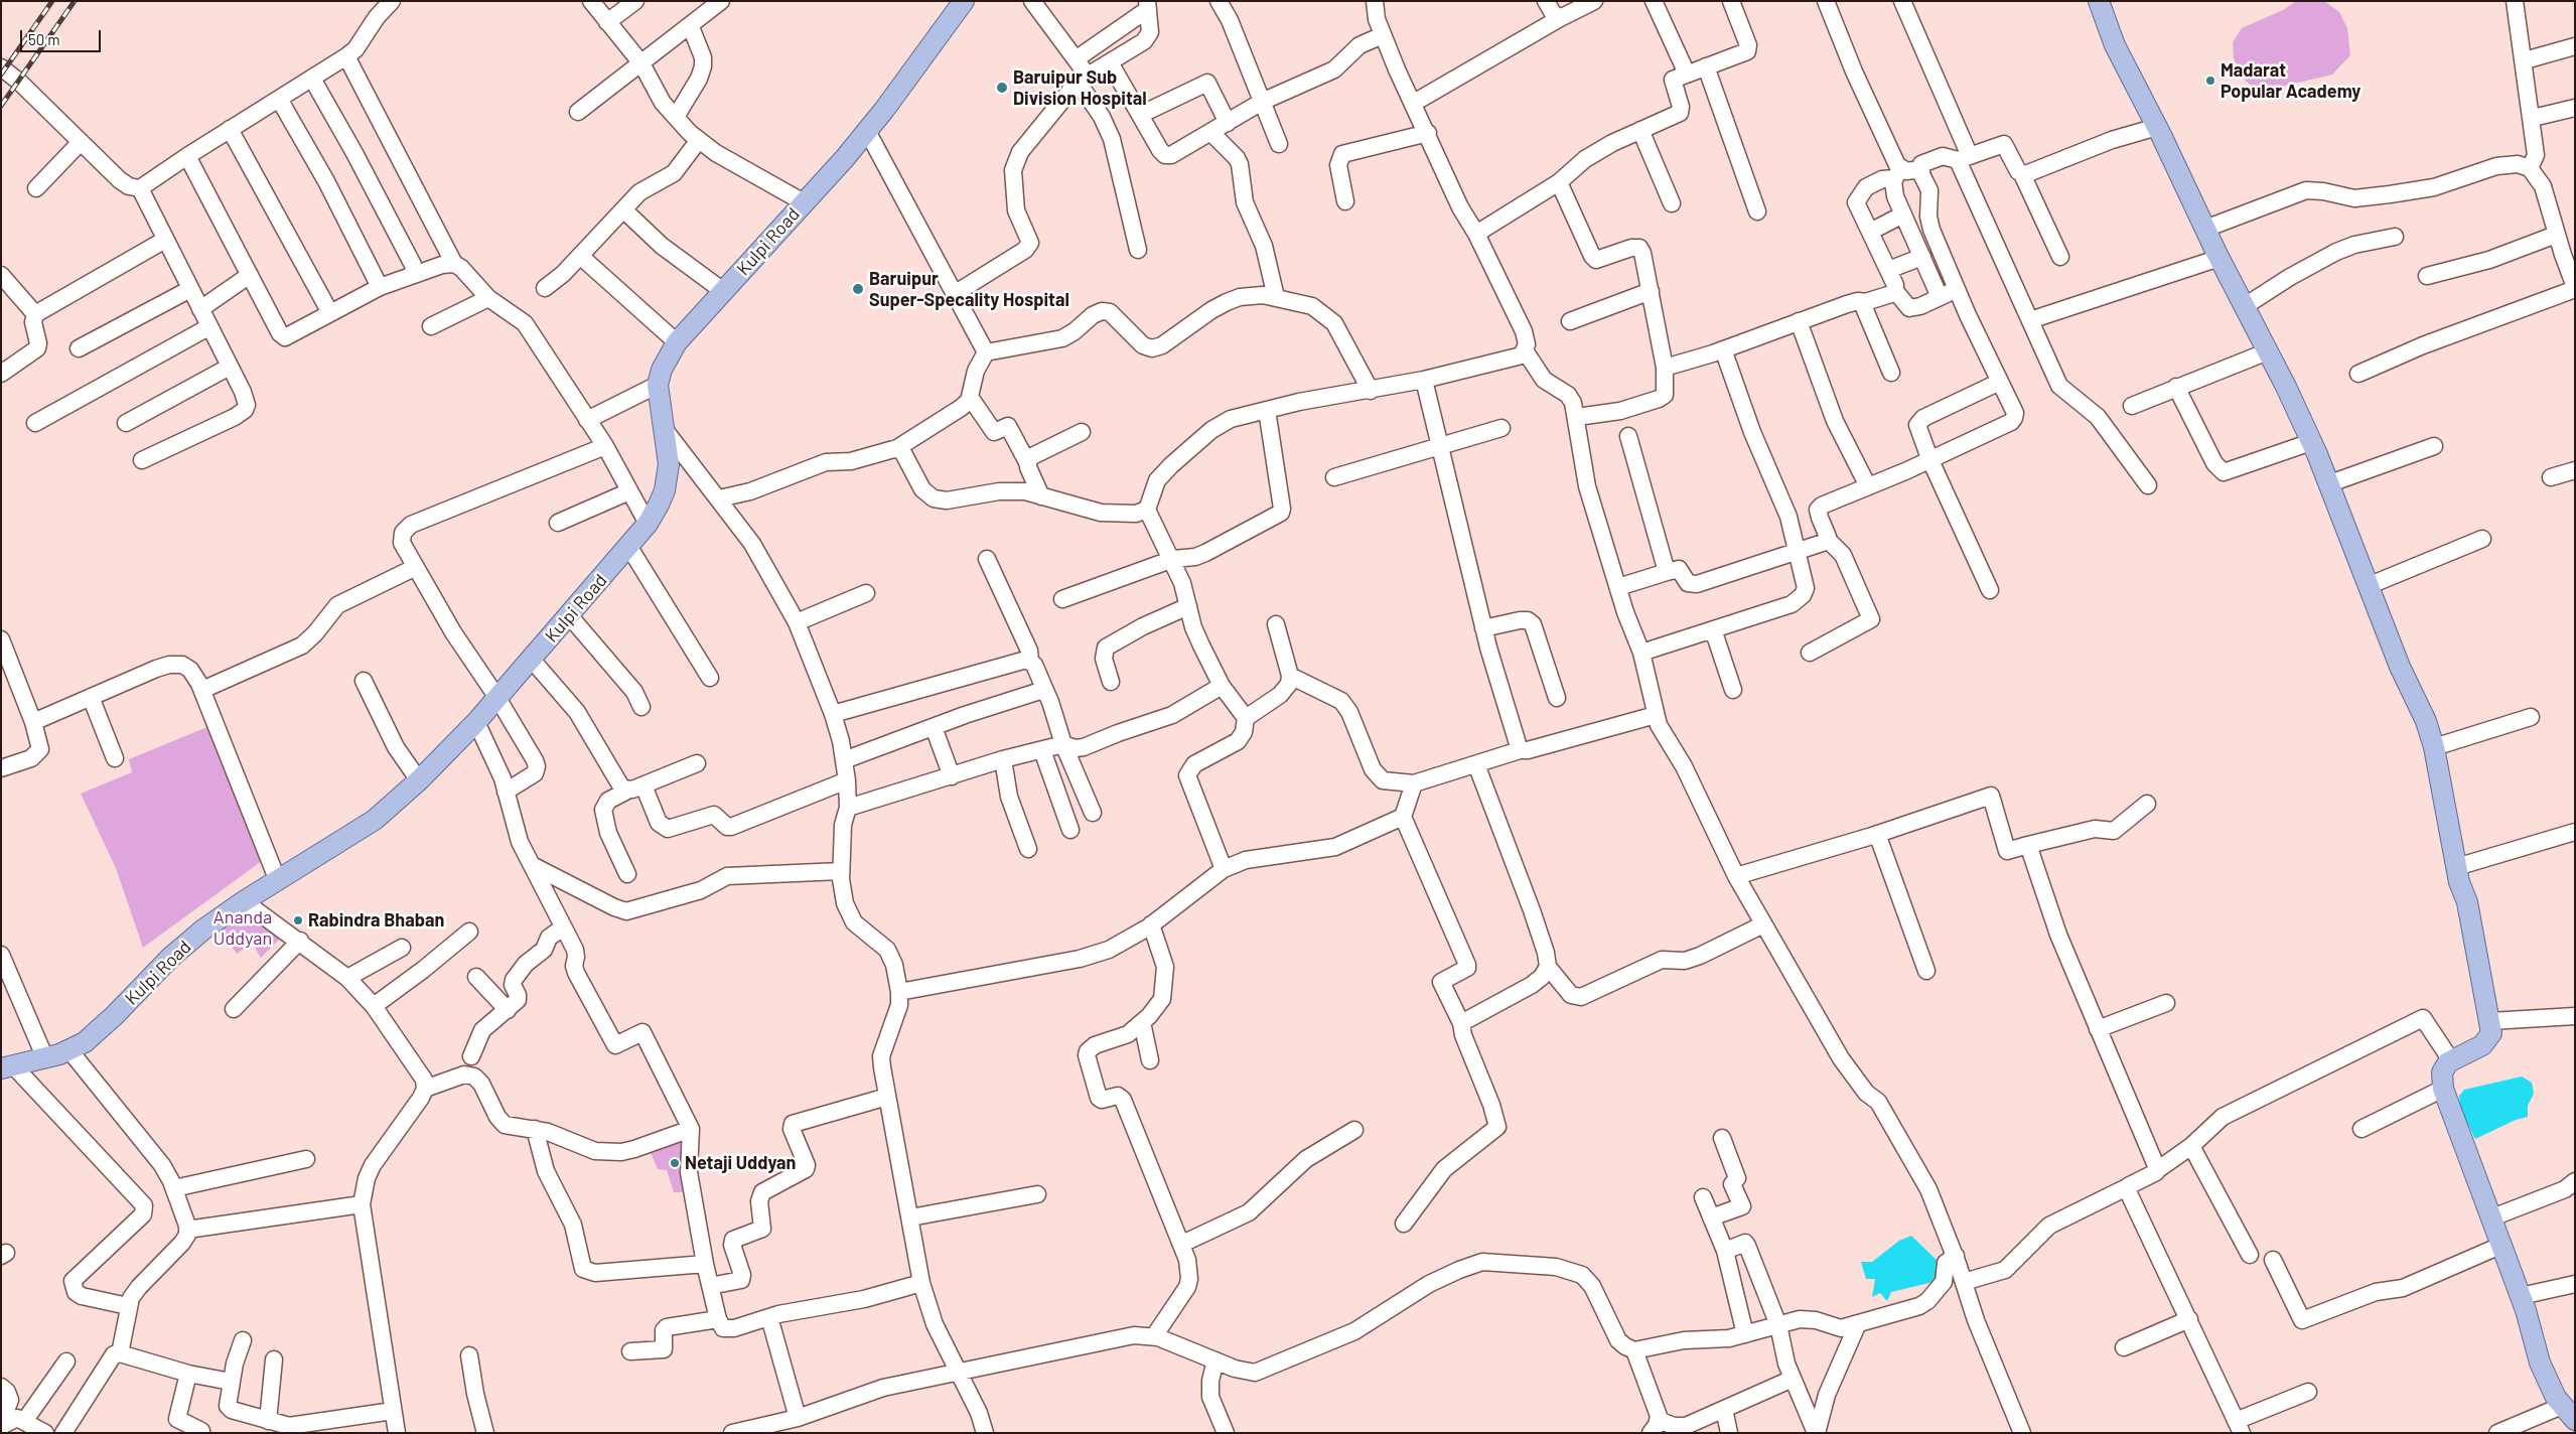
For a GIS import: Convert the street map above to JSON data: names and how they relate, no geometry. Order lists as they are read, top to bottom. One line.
{"streets":{"main road":["Kulpi Road"]},"parks":["Ananda Uddyan"],"places":["Madarat Popular Academy","Baruipur Sub Division Hospital","Baruipur Super-Specality Hospital","Rabindra Bhaban","Netaji Uddyan"],"scale_bar":"50 m"}
